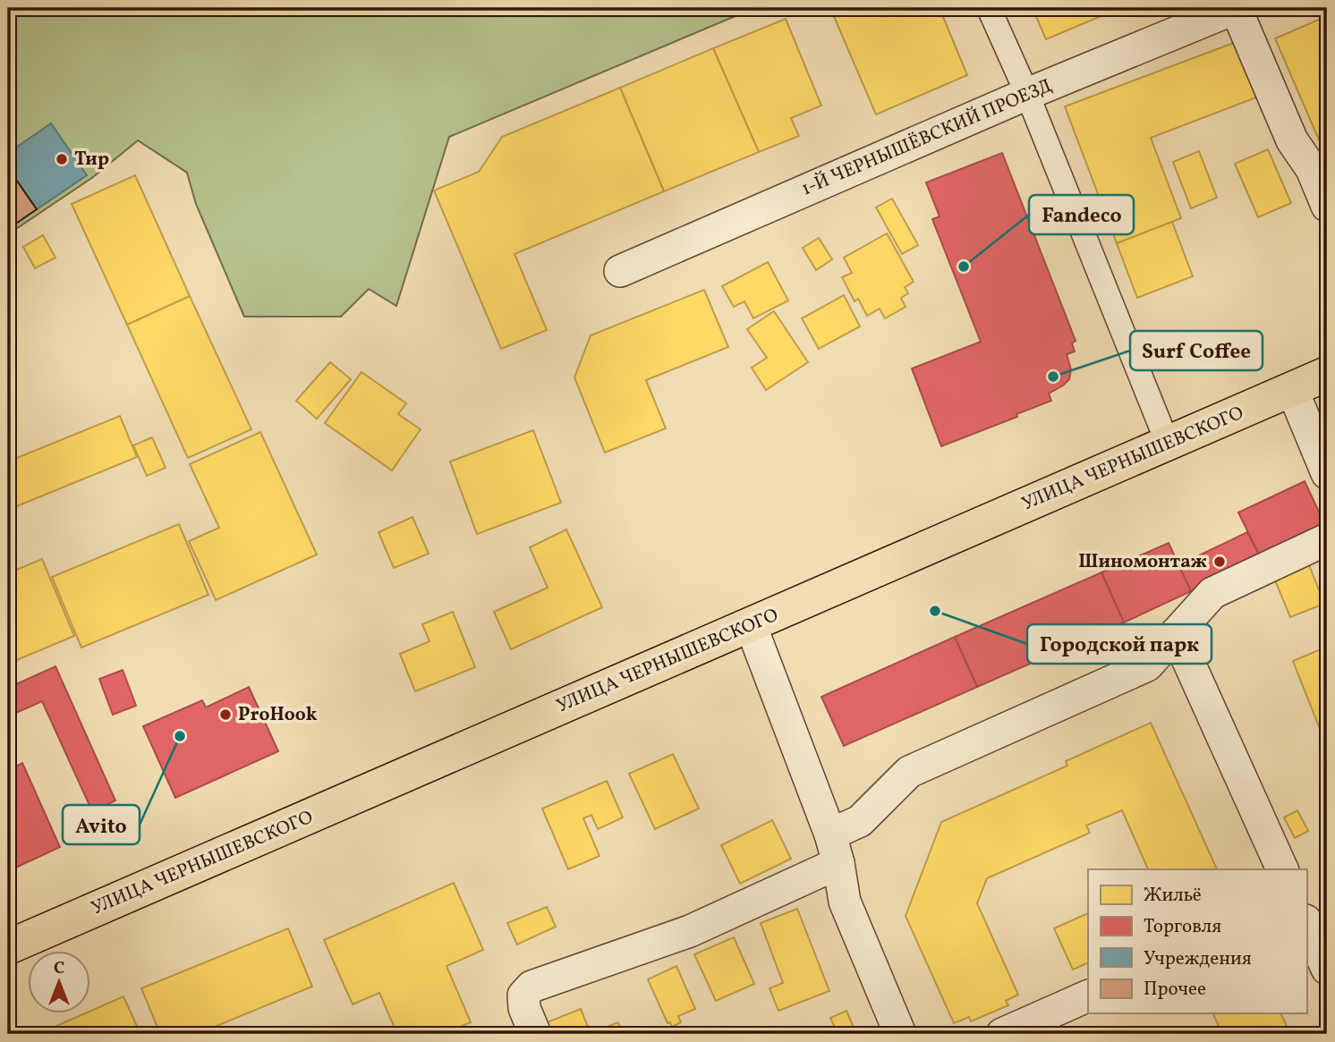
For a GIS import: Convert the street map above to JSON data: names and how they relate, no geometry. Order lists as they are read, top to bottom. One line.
{"streets":{"main road":["УЛИЦА ЧЕРНЫШЕВСКОГО"],"street":["1-Й ЧЕРНЫШЁВСКИЙ ПРОЕЗД"]},"places":["Тир","Fandeco","Surf Coffee","Шиномонтаж","Городской парк","ProHook","Avito"],"legend":["Жильё","Торговля","Учреждения","Прочее"],"north":"top"}
